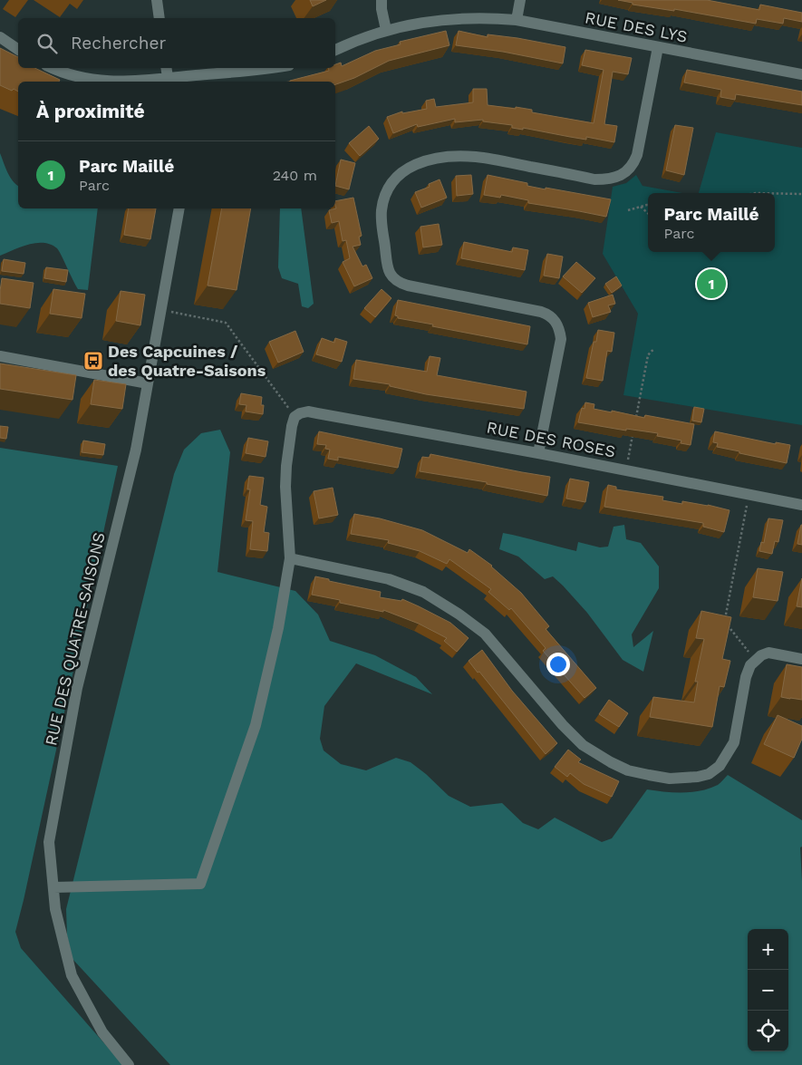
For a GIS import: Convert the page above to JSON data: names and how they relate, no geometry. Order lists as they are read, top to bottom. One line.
{"streets":{"street":["RUE DES LYS","RUE DES ROSES","RUE DES QUATRE-SAISONS"]},"places":{"bus stop":["Des Capcuines / des Quatre-Saisons"]},"page":{"search":"Rechercher","heading":"À proximité","list":[{"mark":"1","name":"Parc Maillé","note":"Parc","value":"240 m"}],"popup":["Parc Maillé","Parc"],"pins":"1","map_buttons":["+","−"]}}
